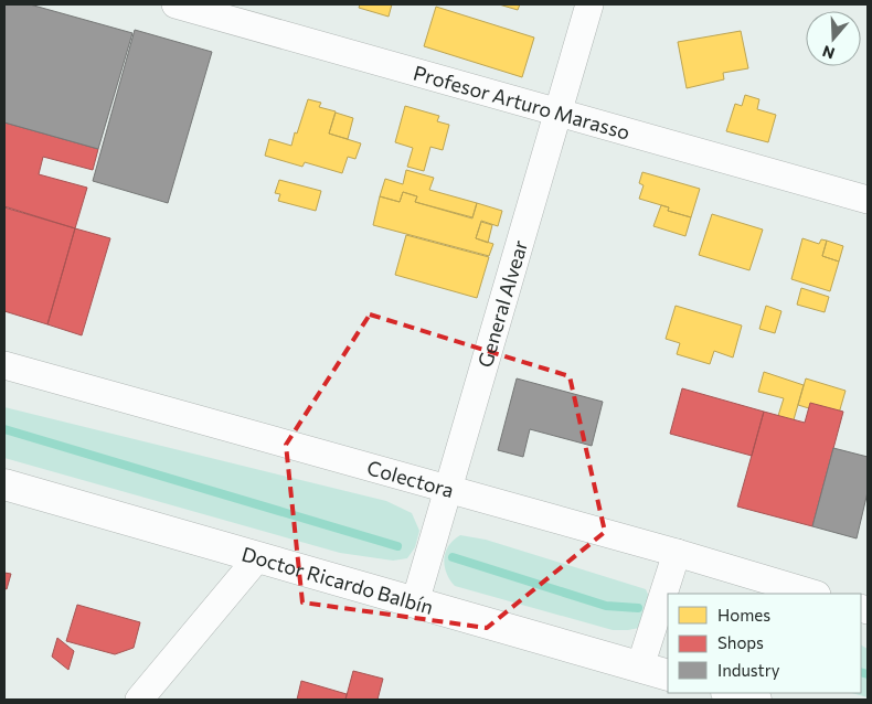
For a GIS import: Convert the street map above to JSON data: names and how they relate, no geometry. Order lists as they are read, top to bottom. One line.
{"streets":{"main road":["Doctor Ricardo Balbín"],"street":["Profesor Arturo Marasso","General Alvear","Colectora"]},"crossings":[["Profesor Arturo Marasso","General Alvear"],["General Alvear","Colectora"],["General Alvear","Doctor Ricardo Balbín"]],"legend":["Homes","Shops","Industry"],"north":"bottom"}
